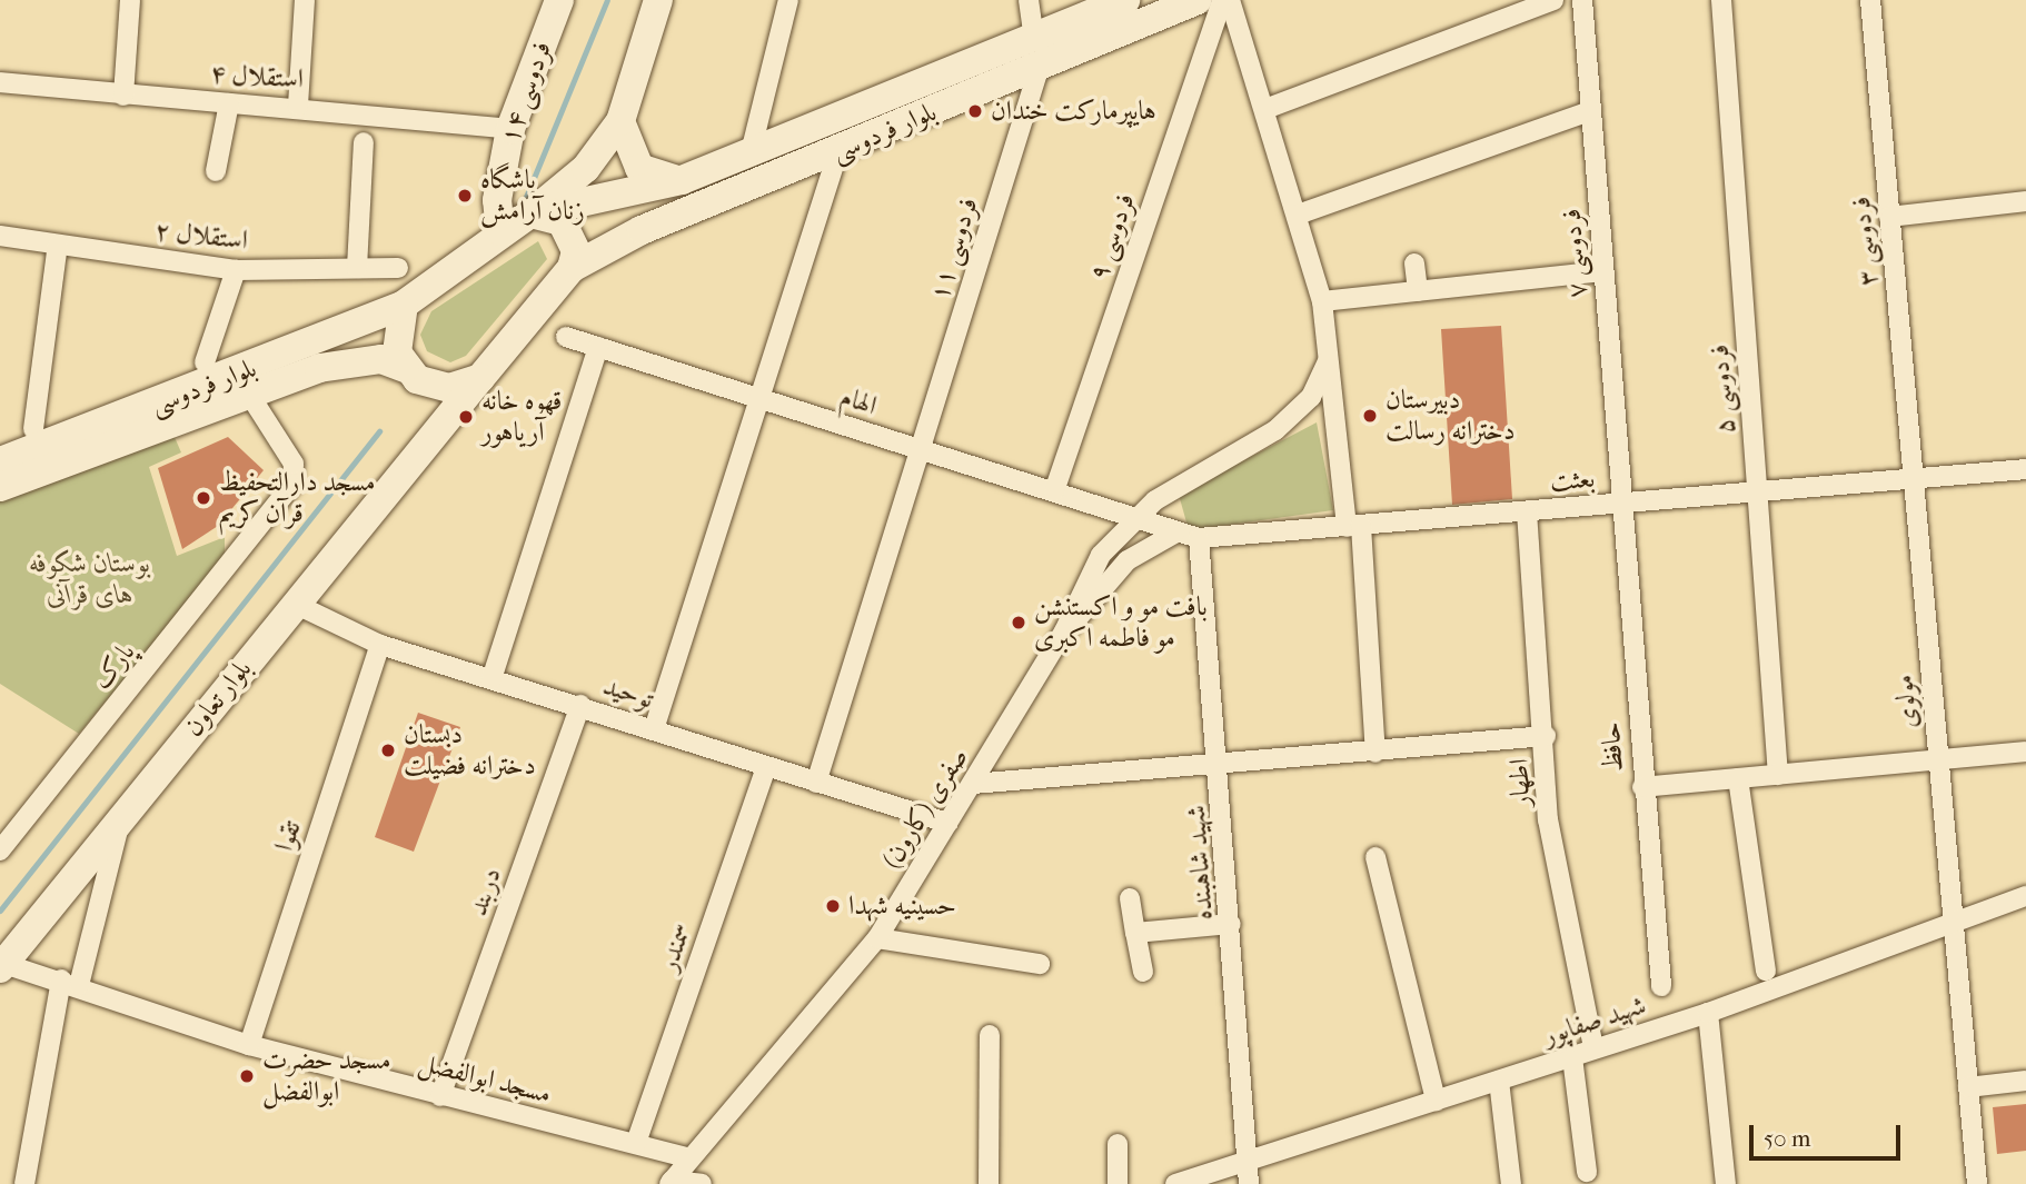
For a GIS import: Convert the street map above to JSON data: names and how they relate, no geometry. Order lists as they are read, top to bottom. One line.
{"streets":{"main road":["فردوسی ۱۴","بلوار فردوسی","بلوار تعاون"],"street":["استقلال ۴","استقلال ۲","فردوسی ۹","فردوسی ۳","فردوسی ۱۱","فردوسی ۷","فردوسی ۵","الهام","بعثت","پارک","توحید","مولوی","حافظ","اطهار","صفری (کارون)","تقوا","شهید شاهبنده","دربند","سمندر","شهید صفاپور","مسجد ابوالفضل"]},"crossings":[["استقلال ۴","فردوسی ۱۴"],["فردوسی ۱۴","بلوار فردوسی"],["بلوار فردوسی","فردوسی ۱۱"],["بلوار فردوسی","پارک"],["بلوار فردوسی","بلوار تعاون"],["فردوسی ۹","الهام"],["فردوسی ۳","بعثت"],["فردوسی ۳","مولوی"],["فردوسی ۱۱","الهام"],["فردوسی ۱۱","توحید"],["فردوسی ۷","بعثت"],["فردوسی ۷","حافظ"],["فردوسی ۵","بعثت"],["الهام","بعثت"],["بعثت","مولوی"],["بعثت","حافظ"],["بعثت","اطهار"],["بعثت","شهید شاهبنده"],["توحید","بلوار تعاون"],["توحید","صفری (کارون)"],["توحید","تقوا"],["توحید","دربند"],["توحید","سمندر"],["بلوار تعاون","مسجد ابوالفضل"],["مولوی","شهید صفاپور"],["اطهار","شهید صفاپور"],["صفری (کارون)","مسجد ابوالفضل"],["تقوا","مسجد ابوالفضل"],["شهید شاهبنده","شهید صفاپور"],["دربند","مسجد ابوالفضل"],["سمندر","مسجد ابوالفضل"]],"parks":["بوستان شکوفه های قرآنی"],"places":["هایپرمارکت خندان","باشگاه زنان آرامش","دبیرستان دخترانه رسالت","قهوه خانه آریاهور","مسجد دارالتحفیظ قرآن کریم","بافت مو و اکستنشن مو فاطمه اکبری","دبستان دخترانه فضیلت","حسینیه شهدا","مسجد حضرت ابوالفضل"],"scale_bar":"50 m"}
